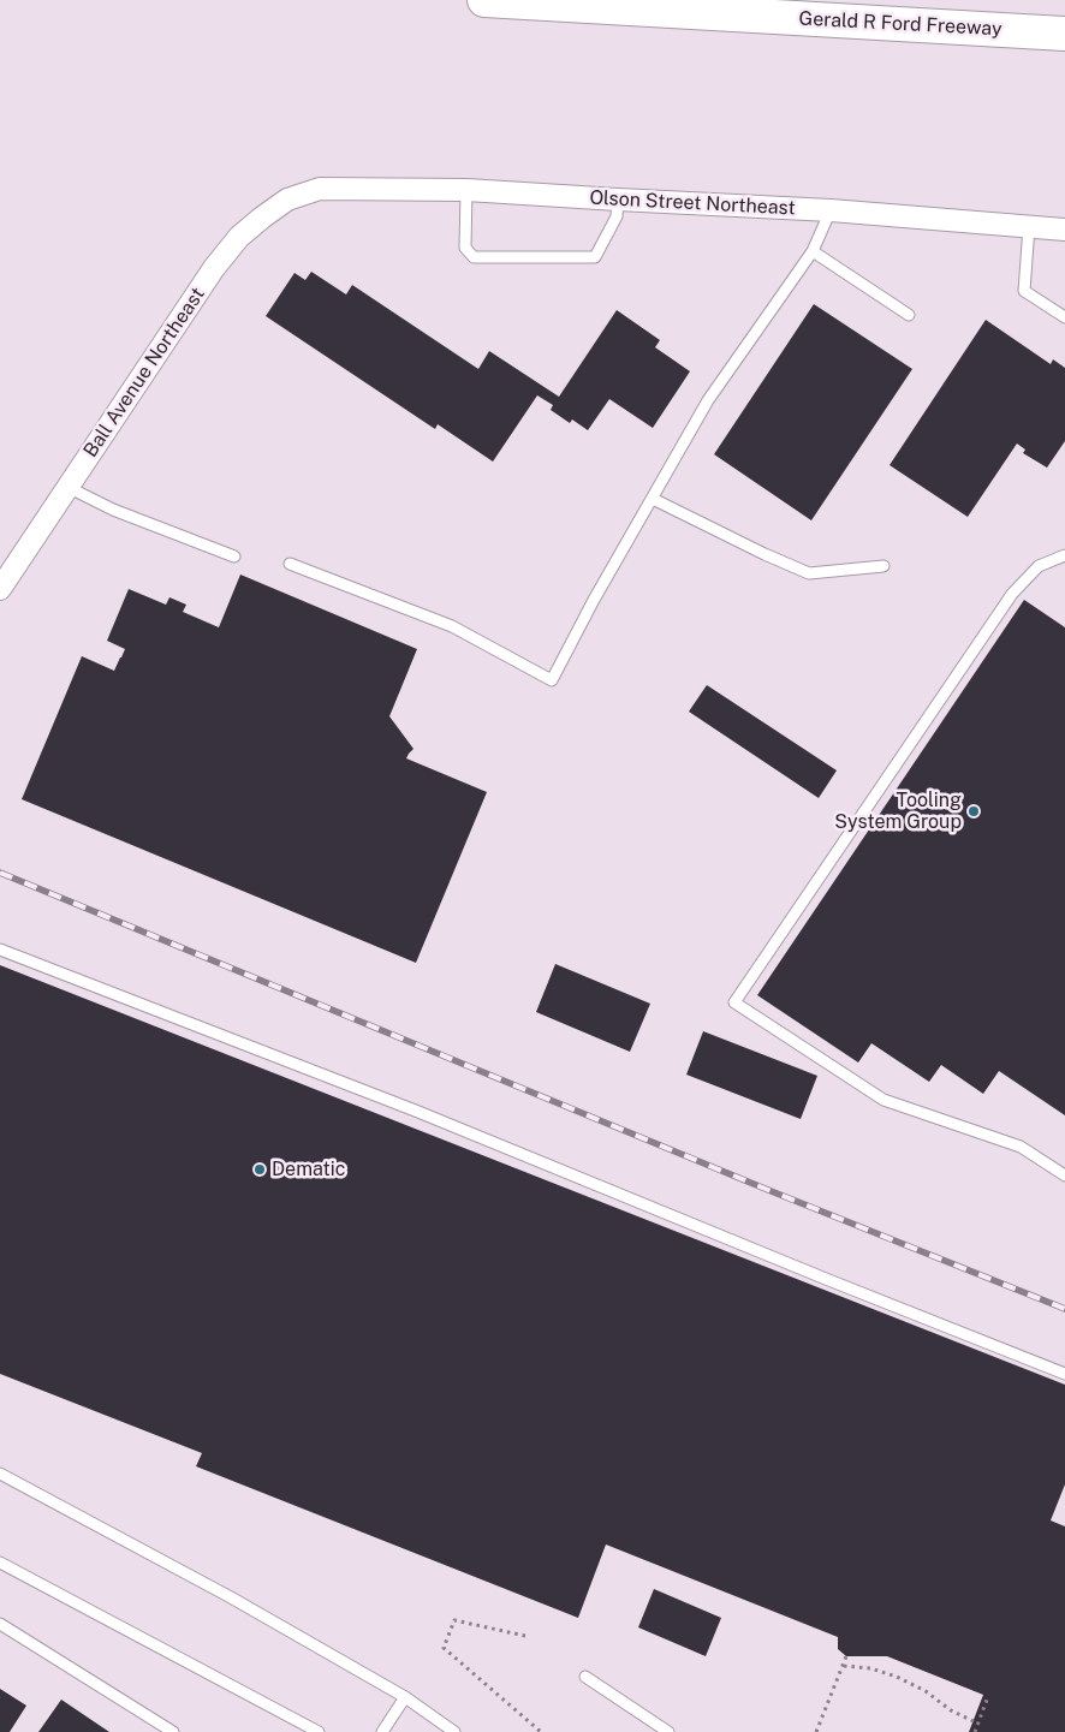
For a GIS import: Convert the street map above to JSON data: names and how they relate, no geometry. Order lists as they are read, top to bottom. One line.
{"streets":{"highway":["Gerald R Ford Freeway"],"street":["Olson Street Northeast","Ball Avenue Northeast"]},"crossings":[["Olson Street Northeast","Ball Avenue Northeast"]],"places":["Tooling System Group","Dematic"]}
